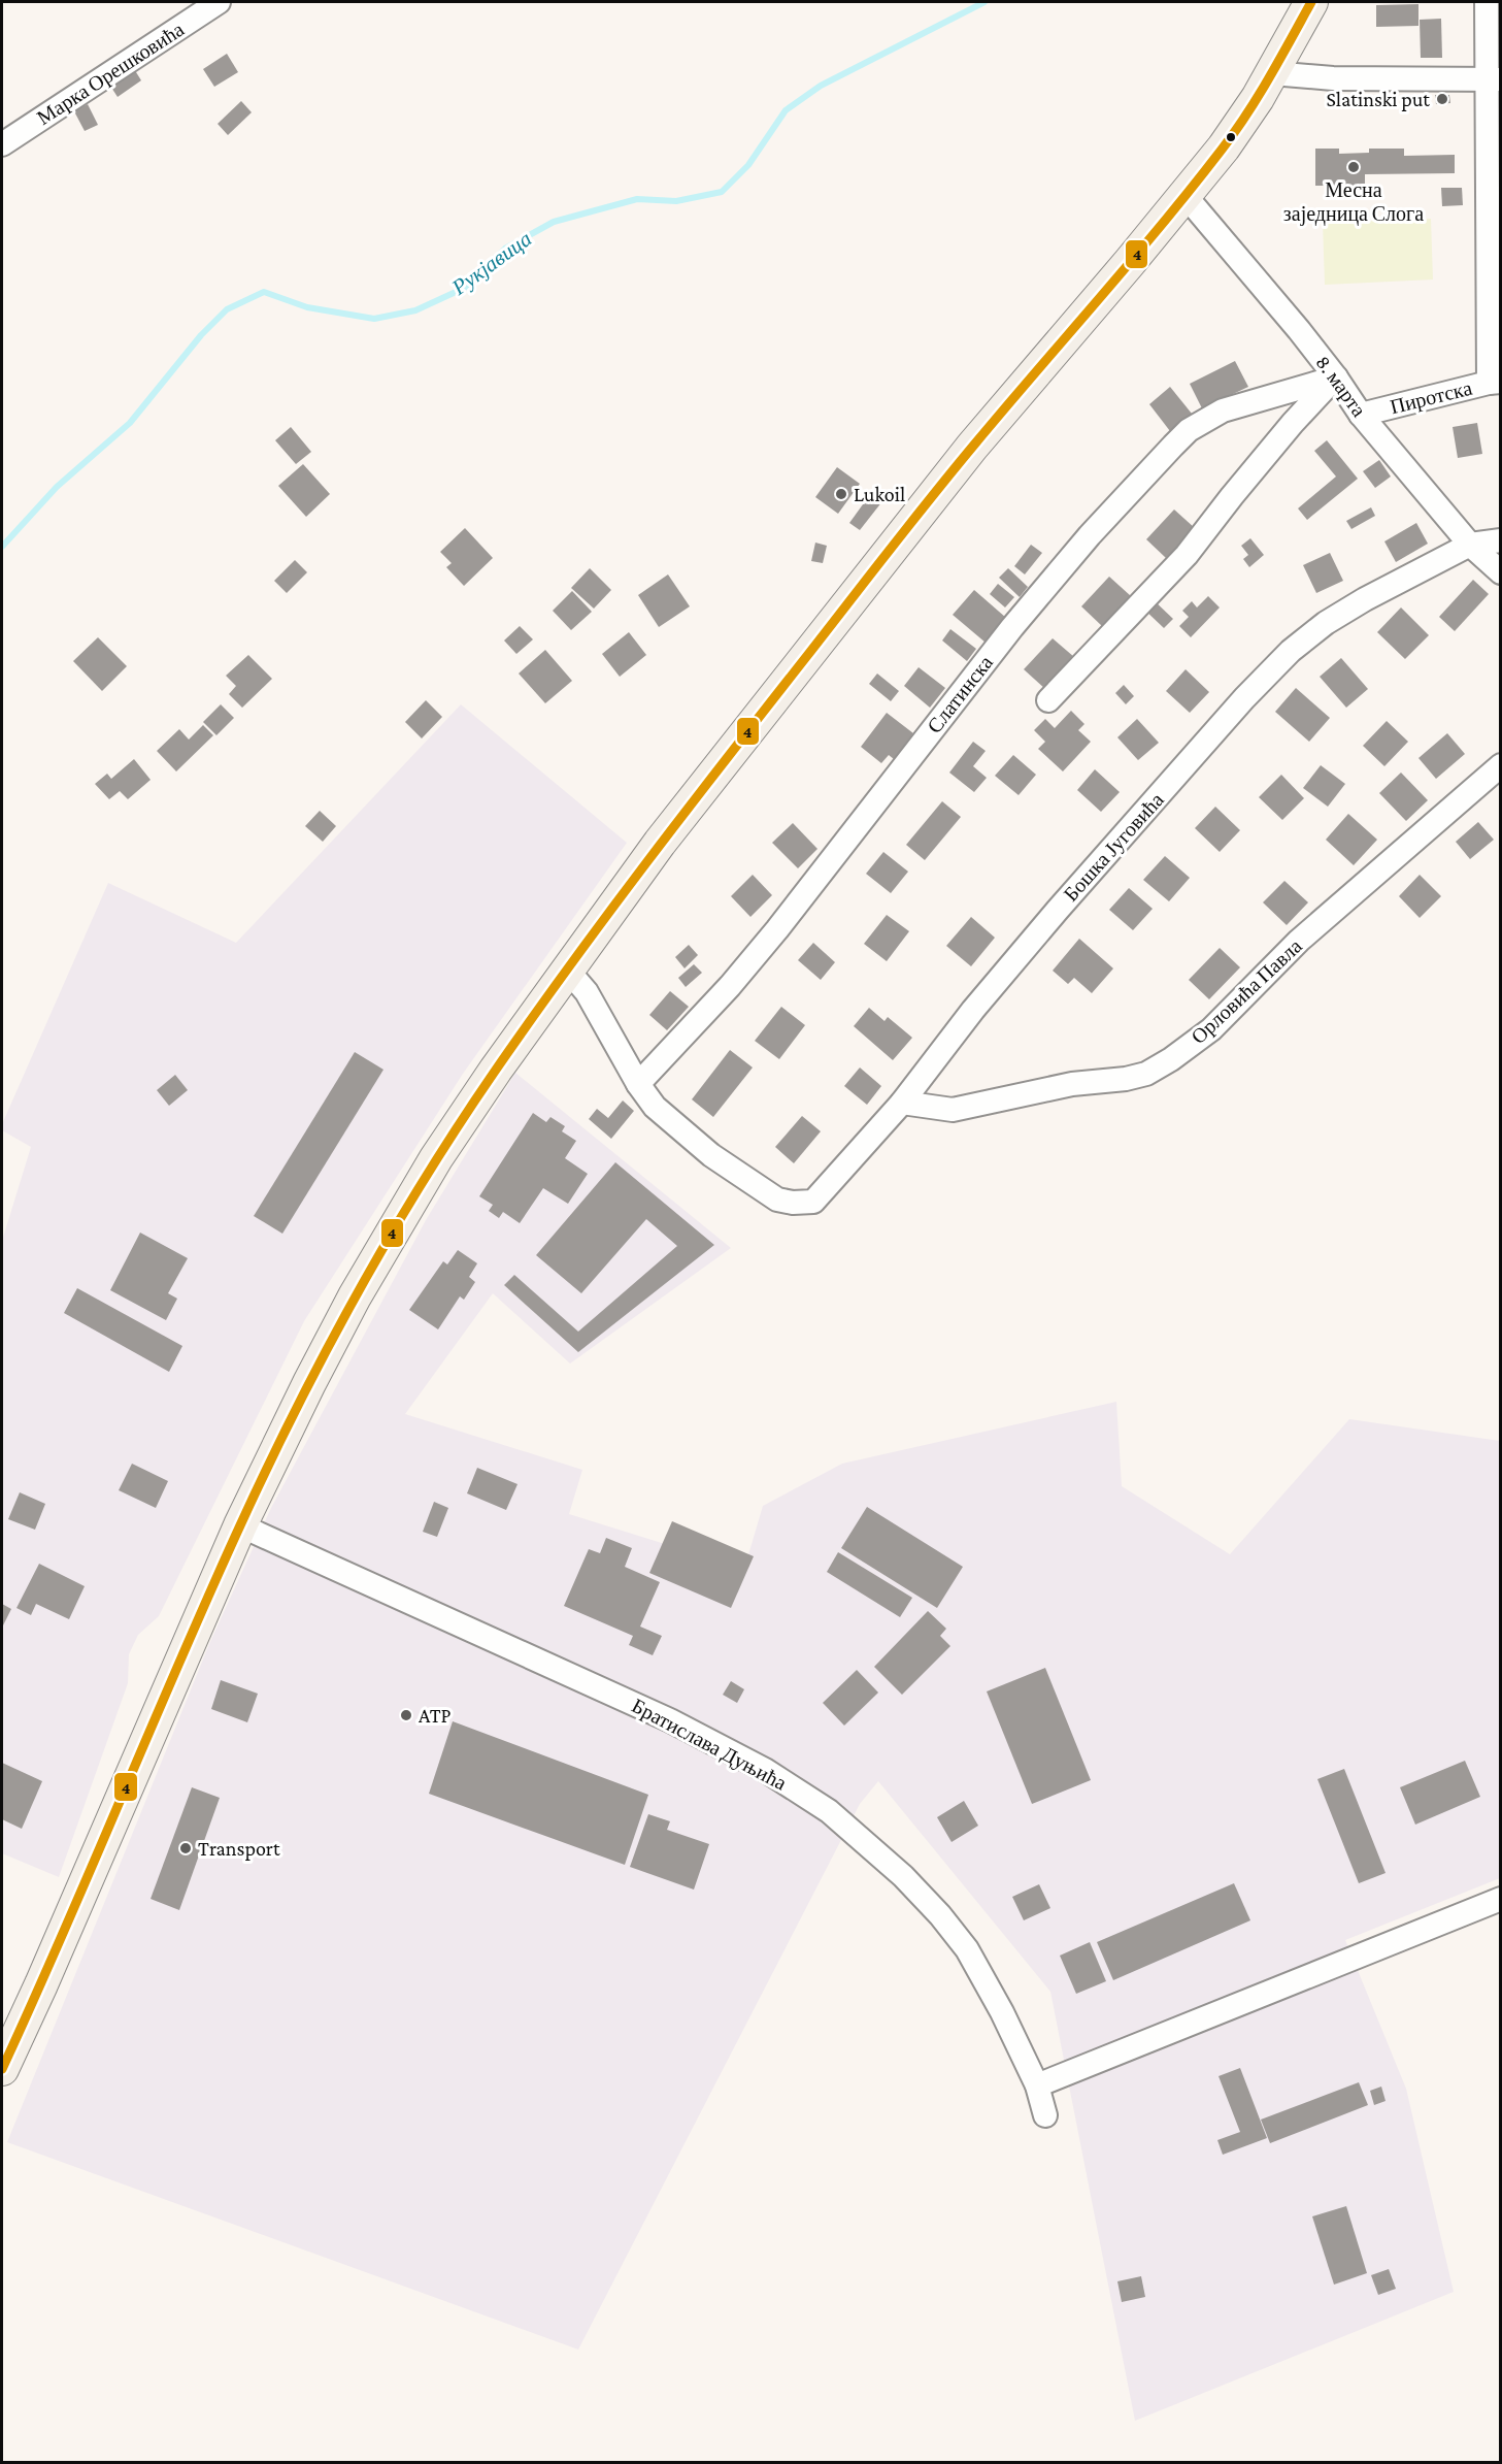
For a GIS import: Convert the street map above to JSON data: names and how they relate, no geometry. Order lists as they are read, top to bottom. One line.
{"streets":{"street":["Марка Орешковића","8. марта","Пиротска","Слатинска","Бошка Југовића","Орловића Павла","Братислава Дуњића"]},"crossings":[["8. марта","Пиротска"],["8. марта","Слатинска"],["8. марта","Бошка Југовића"],["Слатинска","Бошка Југовића"],["Бошка Југовића","Орловића Павла"]],"water":["Рукјавица"],"places":["Slatinski put","Месна заједница Слога","Lukoil","ATP","Transport"],"lines":["transit line 4"]}
